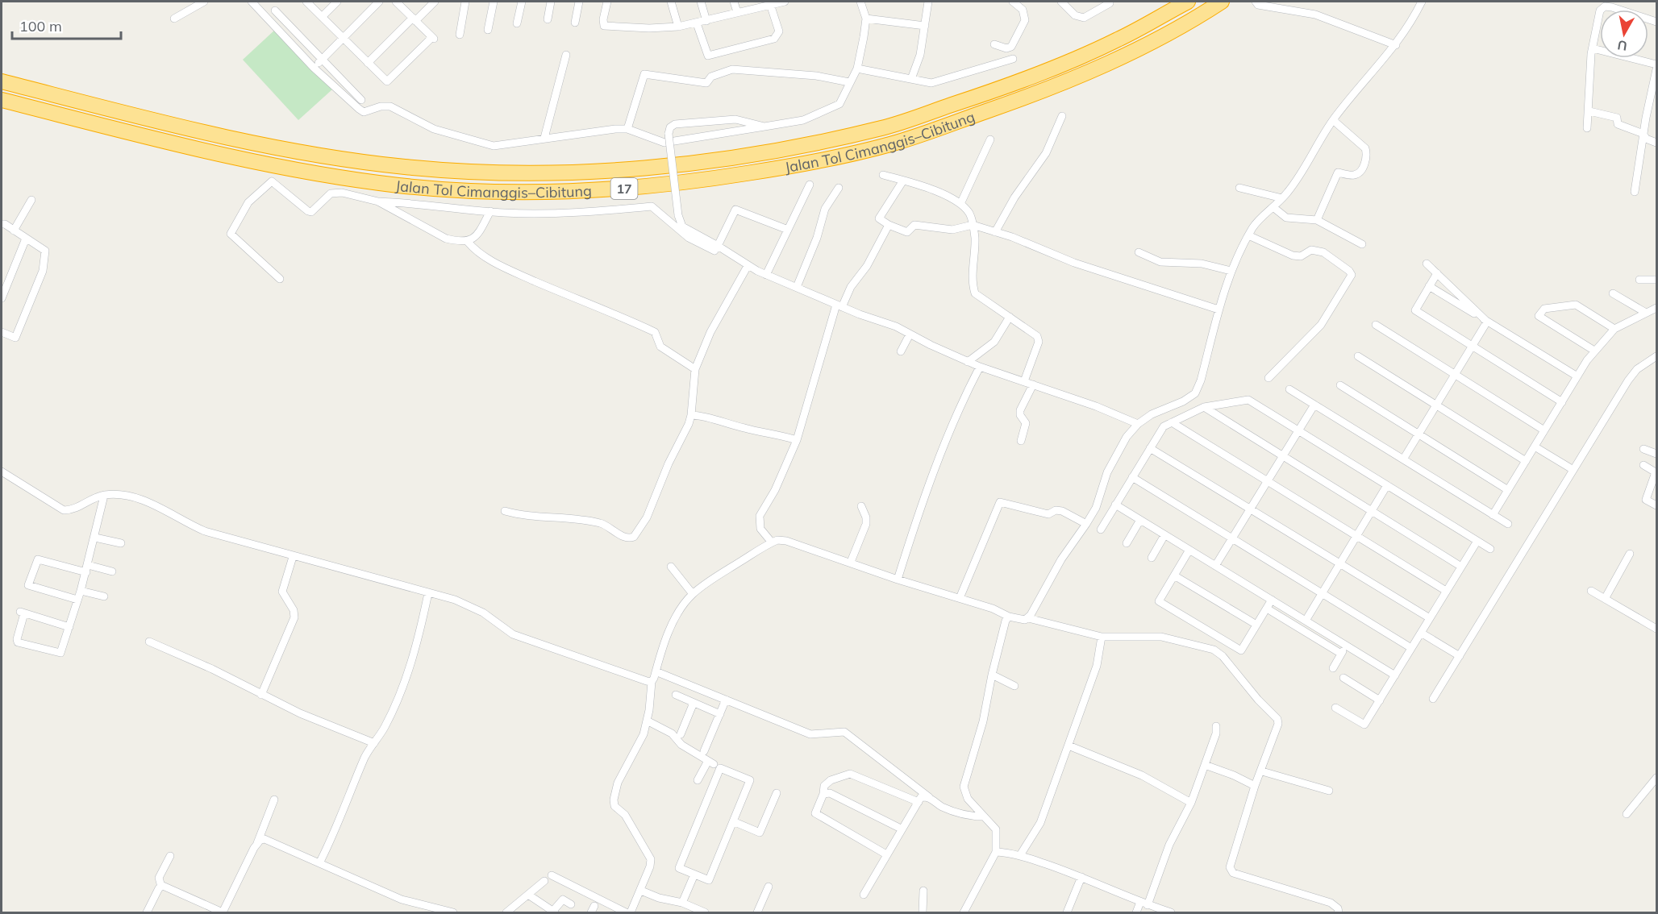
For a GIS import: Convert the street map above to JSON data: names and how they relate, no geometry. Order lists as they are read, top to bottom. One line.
{"streets":{"highway":["Jalan Tol Cimanggis–Cibitung","17"]},"scale_bar":"100 m","north":"bottom"}
